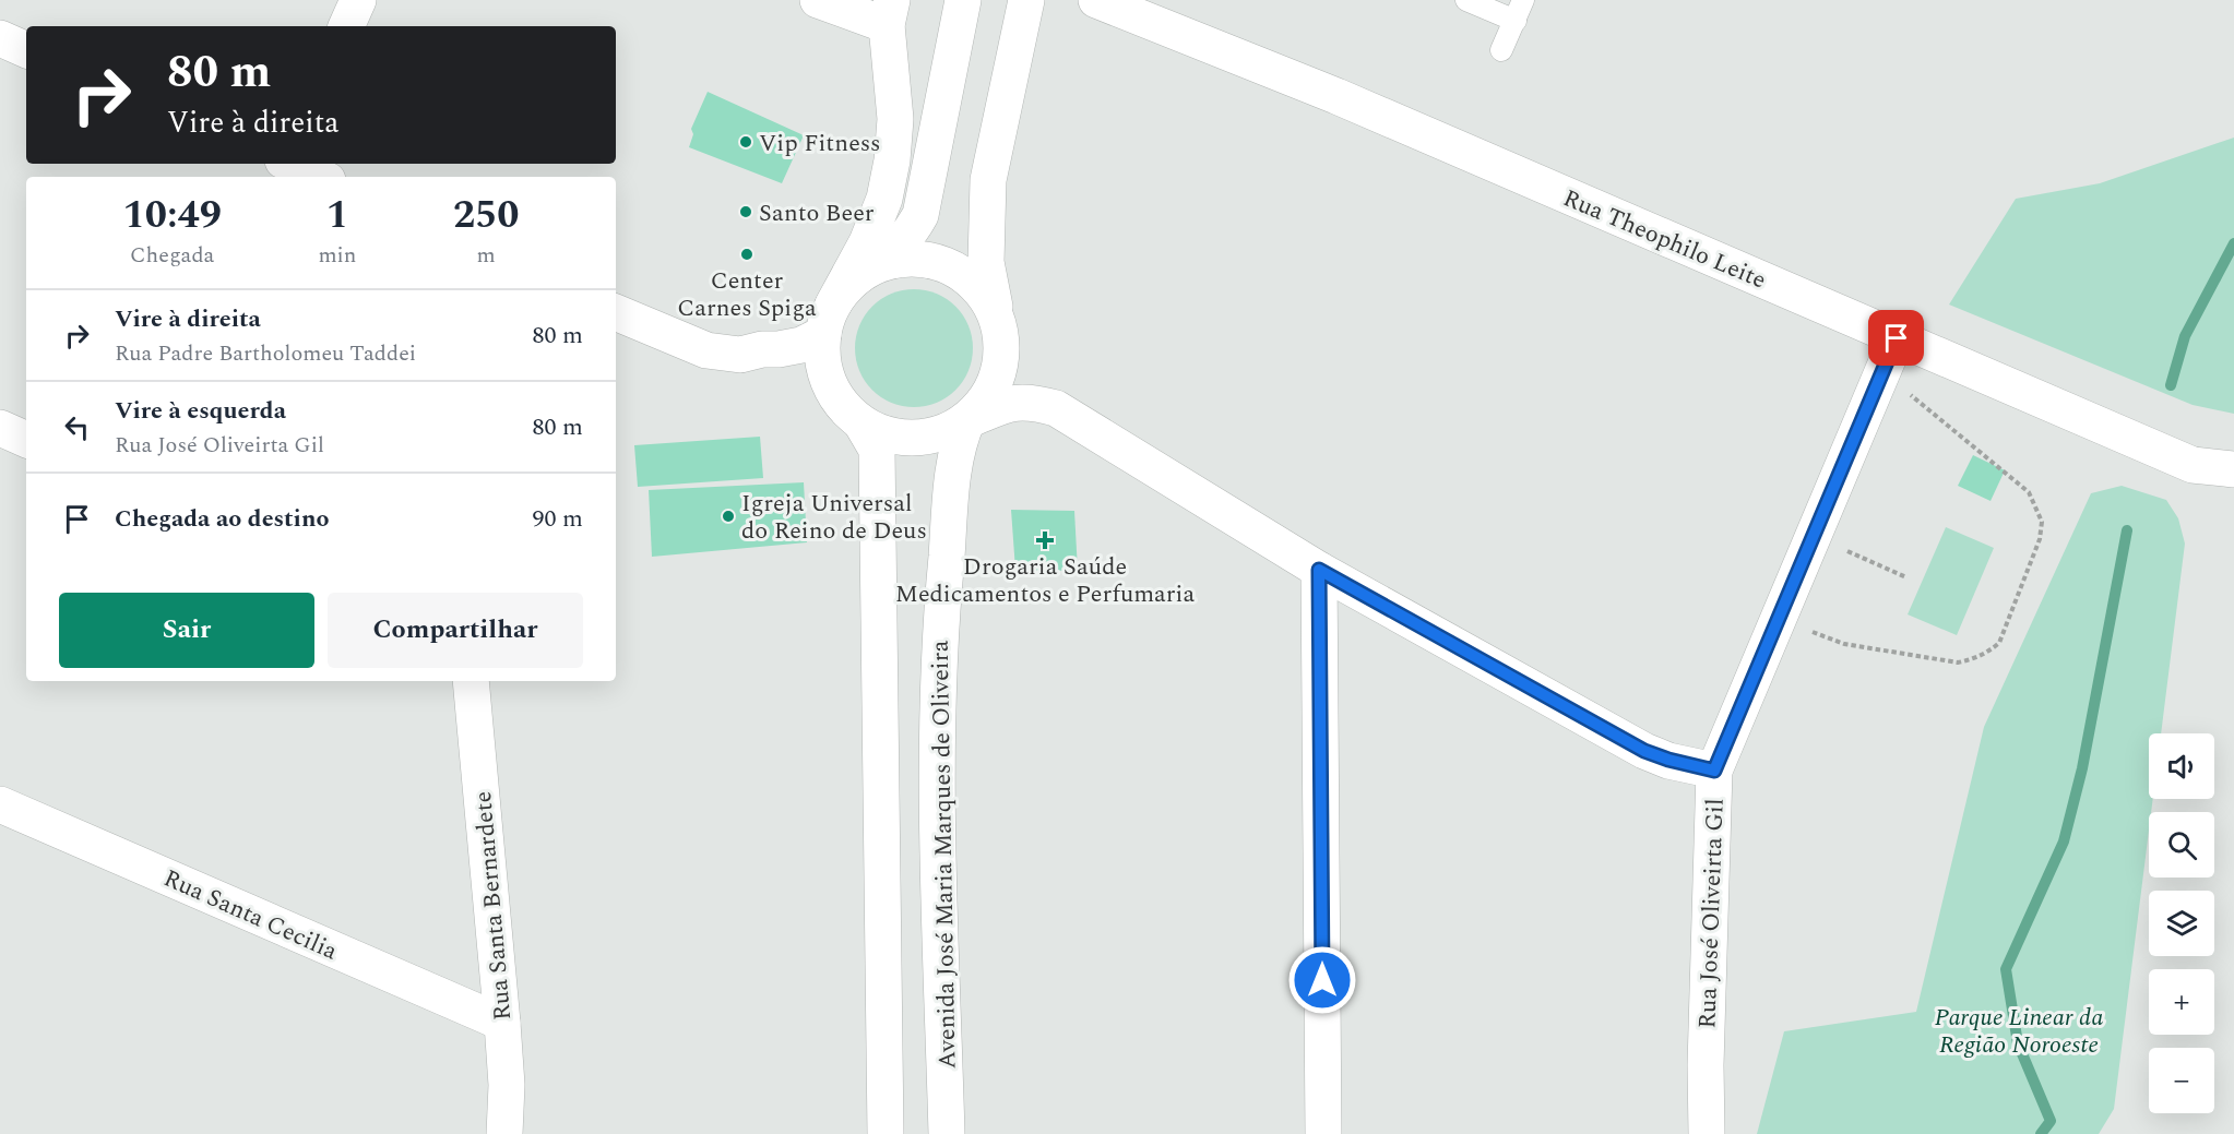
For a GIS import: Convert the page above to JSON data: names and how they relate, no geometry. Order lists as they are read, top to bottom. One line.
{"streets":{"street":["Rua Theophilo Leite","Avenida José Maria Marques de Oliveira","Rua Santa Bernardete","Rua Santa Cecilia","Rua José Oliveirta Gil"]},"crossings":[["Rua Theophilo Leite","Rua José Oliveirta Gil"],["Rua Santa Bernardete","Rua Santa Cecilia"]],"parks":["Parque Linear da Região Noroeste"],"places":{"other":["Vip Fitness","Santo Beer","Center Carnes Spiga","Igreja Universal do Reino de Deus"],"health":["Drogaria Saúde Medicamentos e Perfumaria"]},"page":{"turn":["80 m","Vire à direita"],"eta":["10:49","Chegada","1","min","250","m"],"list":[{"name":"Vire à direita","note":"Rua Padre Bartholomeu Taddei","value":"80 m"},{"name":"Vire à esquerda","note":"Rua José Oliveirta Gil","value":"80 m"},{"name":"Chegada ao destino","value":"90 m"}],"buttons":["Sair","Compartilhar"],"map_buttons":["+","−"]}}
